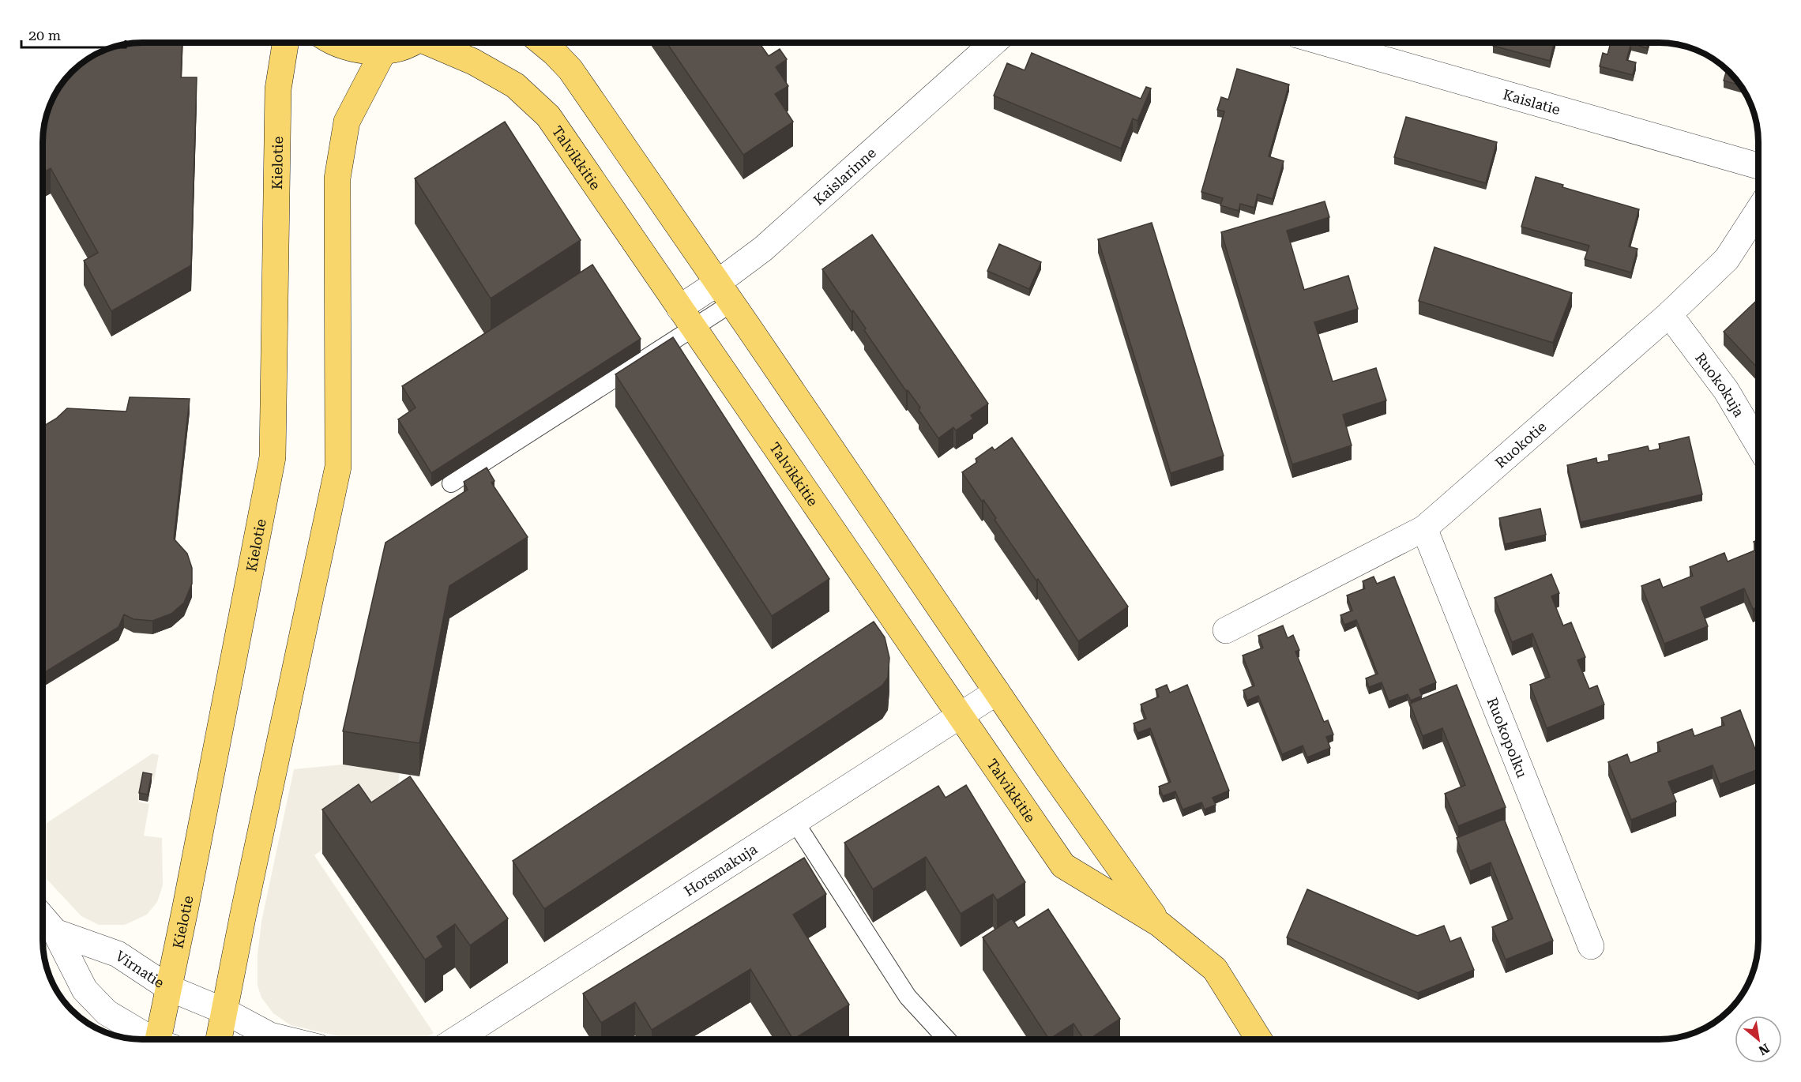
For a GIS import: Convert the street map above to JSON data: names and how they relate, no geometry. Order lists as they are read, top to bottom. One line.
{"streets":{"main road":["Talvikkitie","Kielotie"],"street":["Kaislatie","Kaislarinne","Ruokokuja","Ruokotie","Ruokopolku","Horsmakuja","Virnatie"]},"crossings":[["Talvikkitie","Kaislarinne"],["Talvikkitie","Horsmakuja"],["Kielotie","Virnatie"],["Ruokokuja","Ruokotie"],["Ruokotie","Ruokopolku"]],"scale_bar":"20 m","north":"bottom right"}
